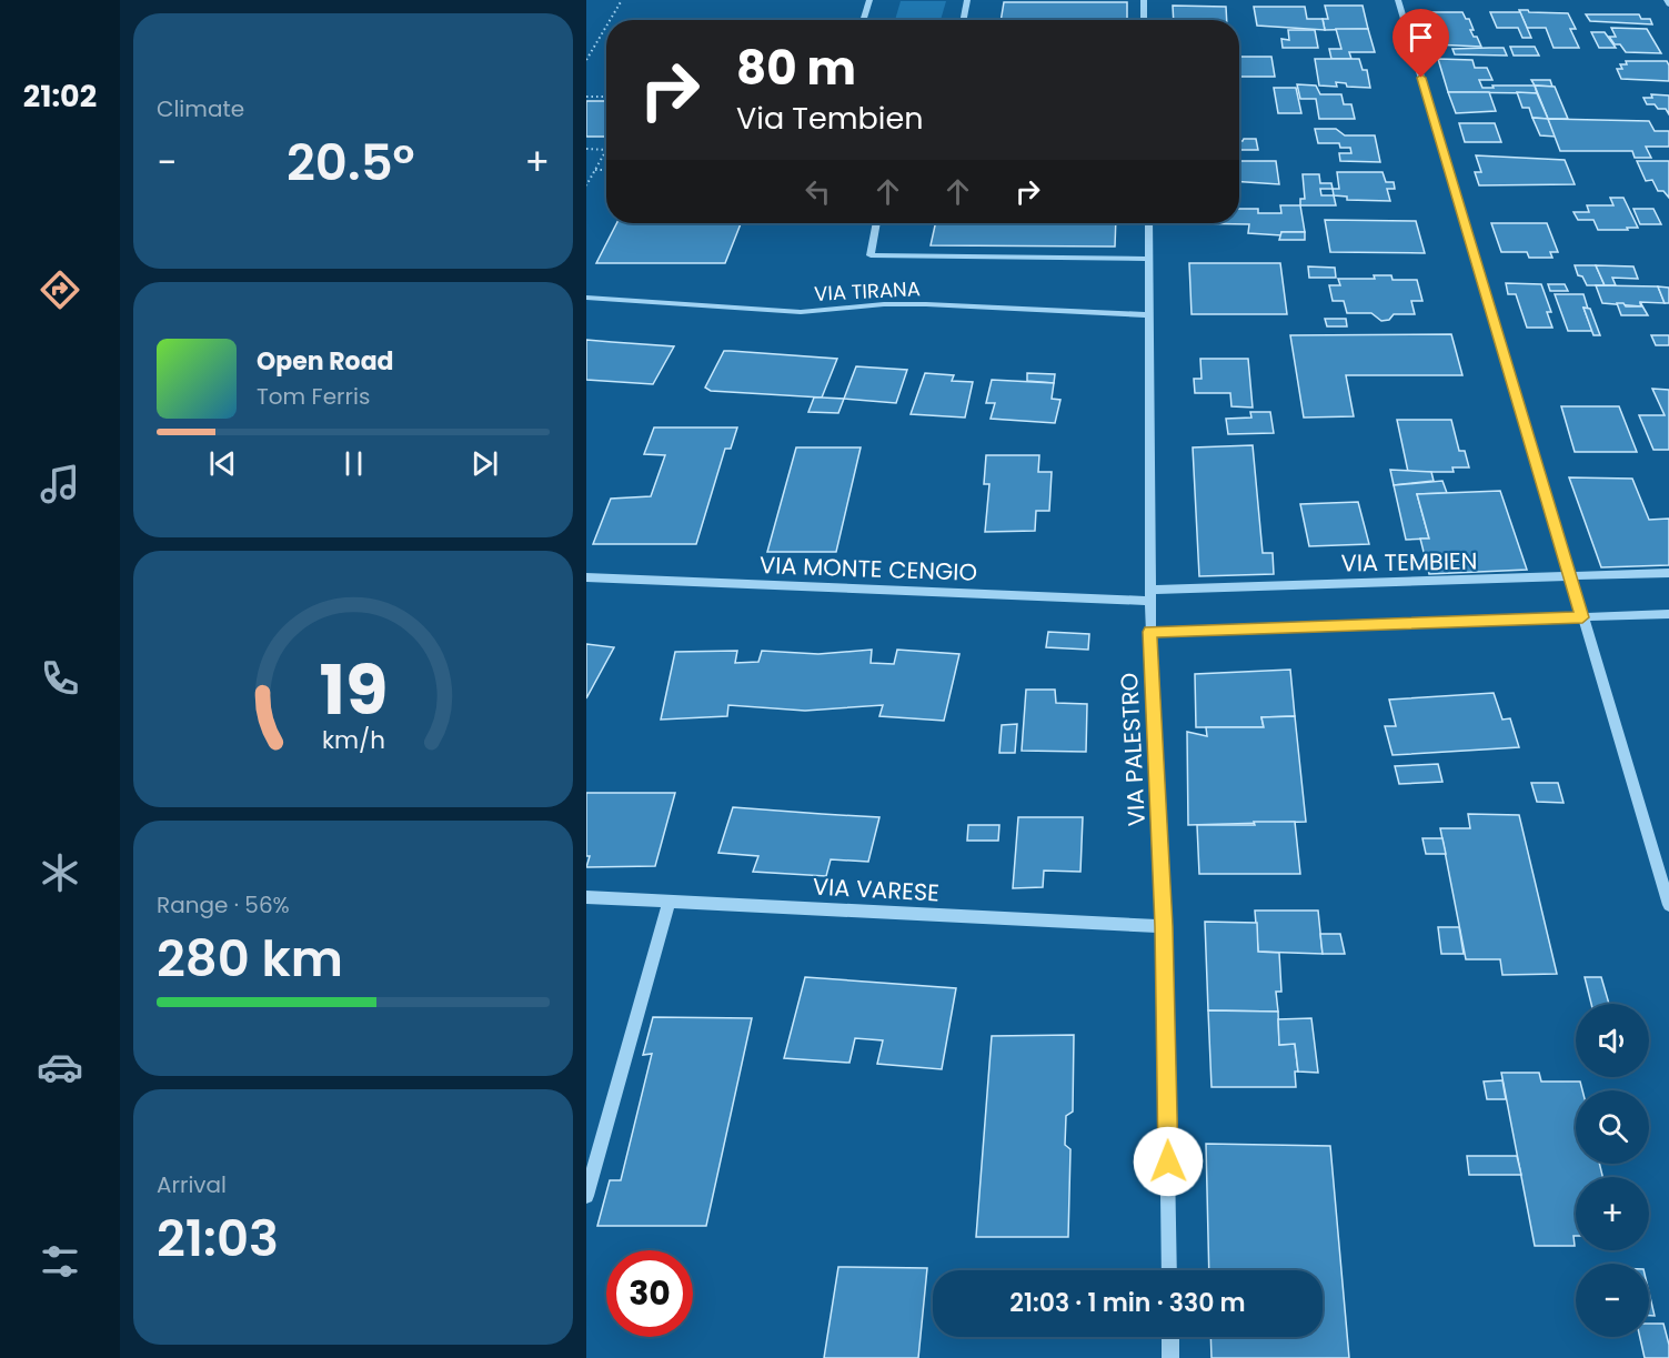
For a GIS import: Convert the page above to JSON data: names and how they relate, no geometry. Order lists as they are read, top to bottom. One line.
{"streets":{"street":["VIA TIRANA","VIA TEMBIEN","VIA MONTE CENGIO","VIA PALESTRO","VIA VARESE"]},"crossings":[["VIA TIRANA","VIA PALESTRO"],["VIA TEMBIEN","VIA MONTE CENGIO"],["VIA TEMBIEN","VIA PALESTRO"],["VIA MONTE CENGIO","VIA PALESTRO"],["VIA PALESTRO","VIA VARESE"]],"page":{"tabs":"21:02","tile":["Climate",["Range · 56%","280 km"],["Arrival","21:03"]],"turn":["80 m","Via Tembien"],"heat":["−","20.5°","+"],"song":["Open Road","Tom Ferris"],"map_buttons":["+","−"],"limit":"30","trip":"21:03 · 1 min · 330 m","gauge":["19","km/h"]}}
